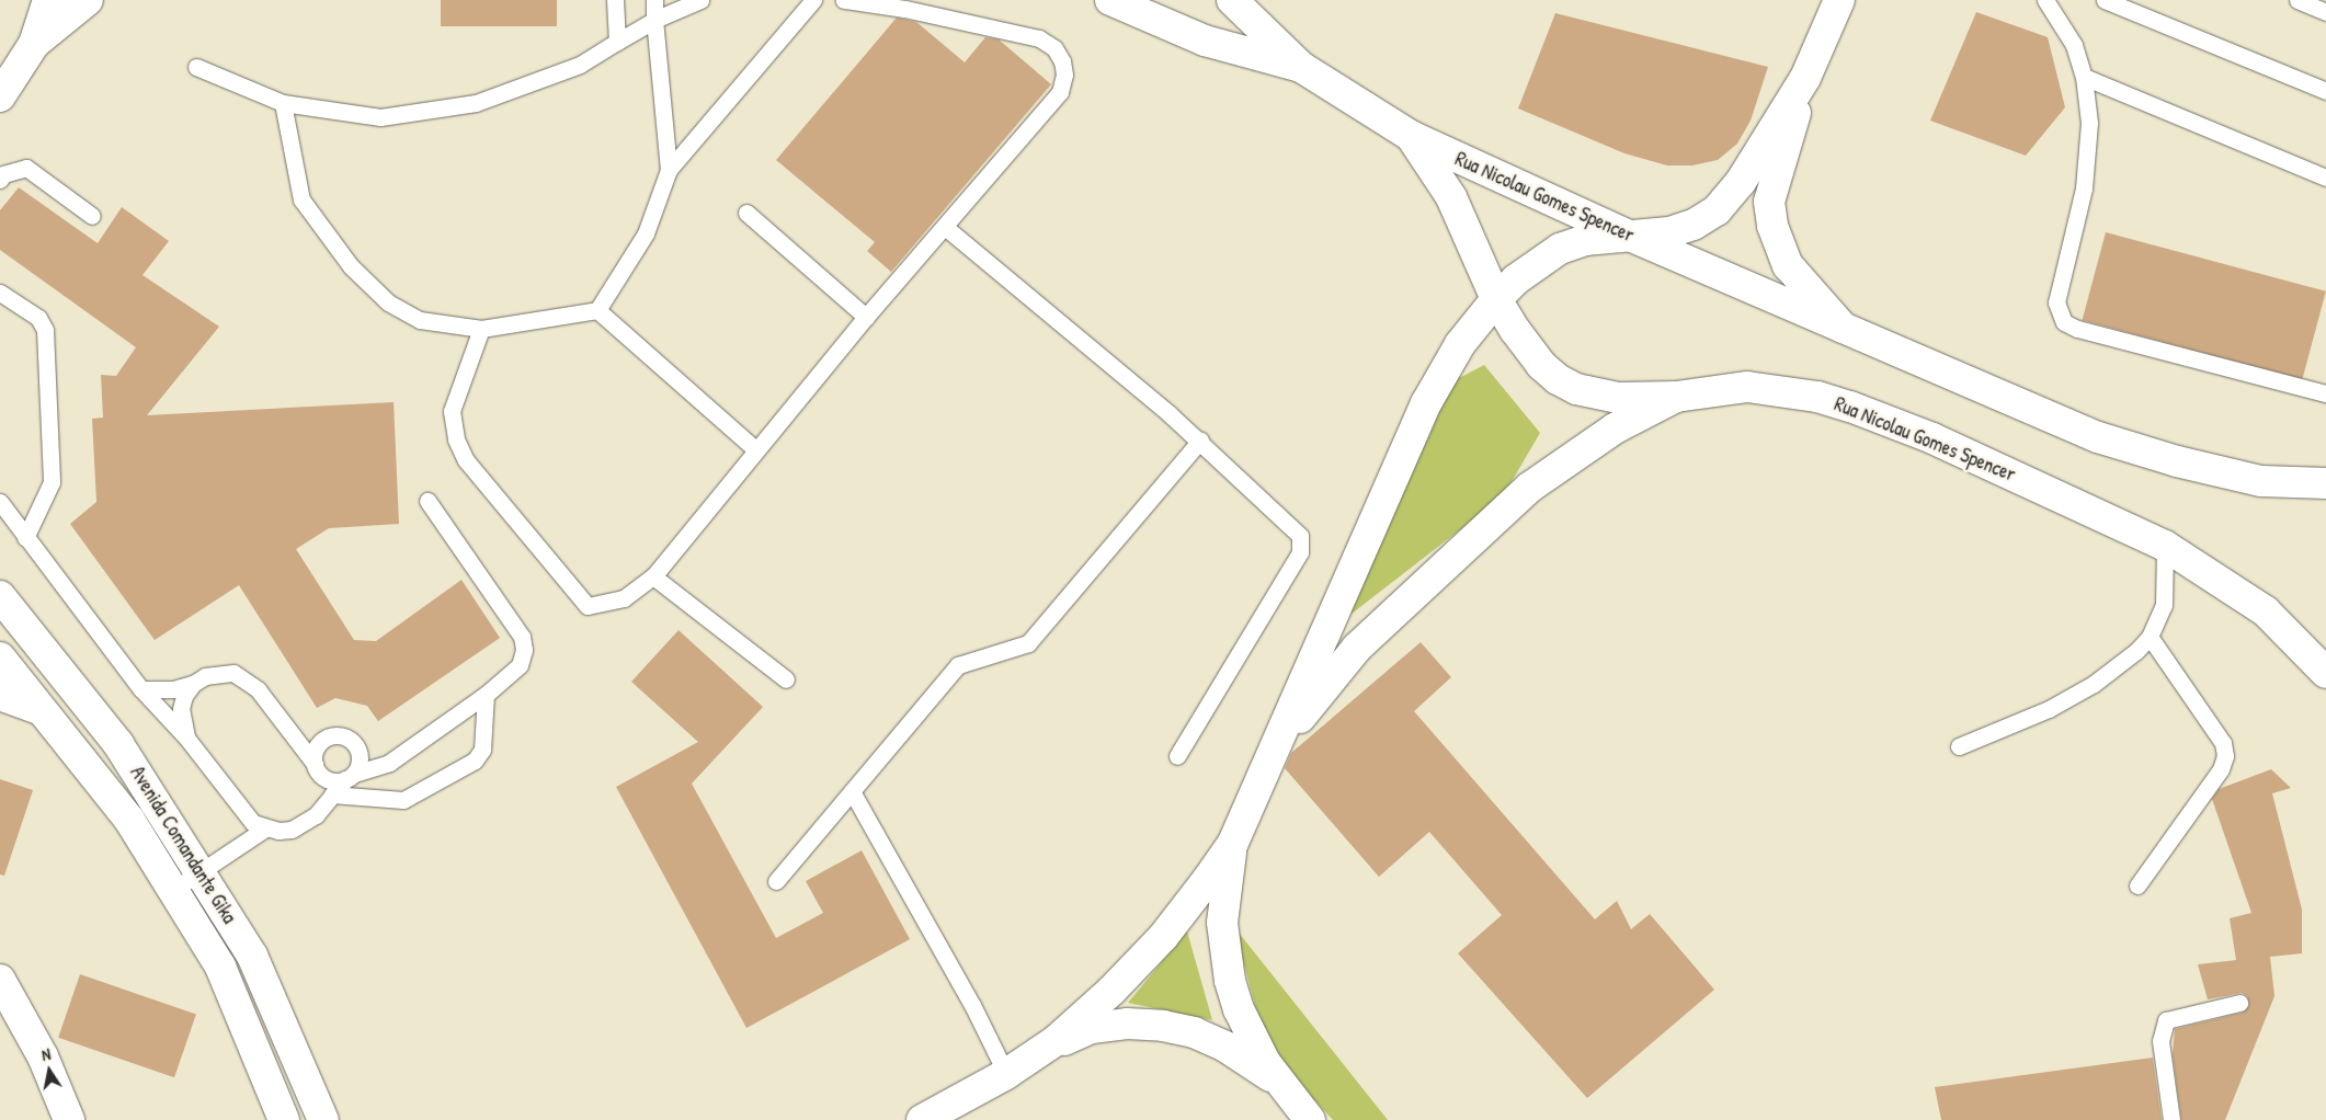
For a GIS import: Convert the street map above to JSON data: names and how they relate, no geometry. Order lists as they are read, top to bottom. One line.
{"streets":{"street":["Rua Nicolau Gomes Spencer","Avenida Comandante Gika"]},"north":"top"}
